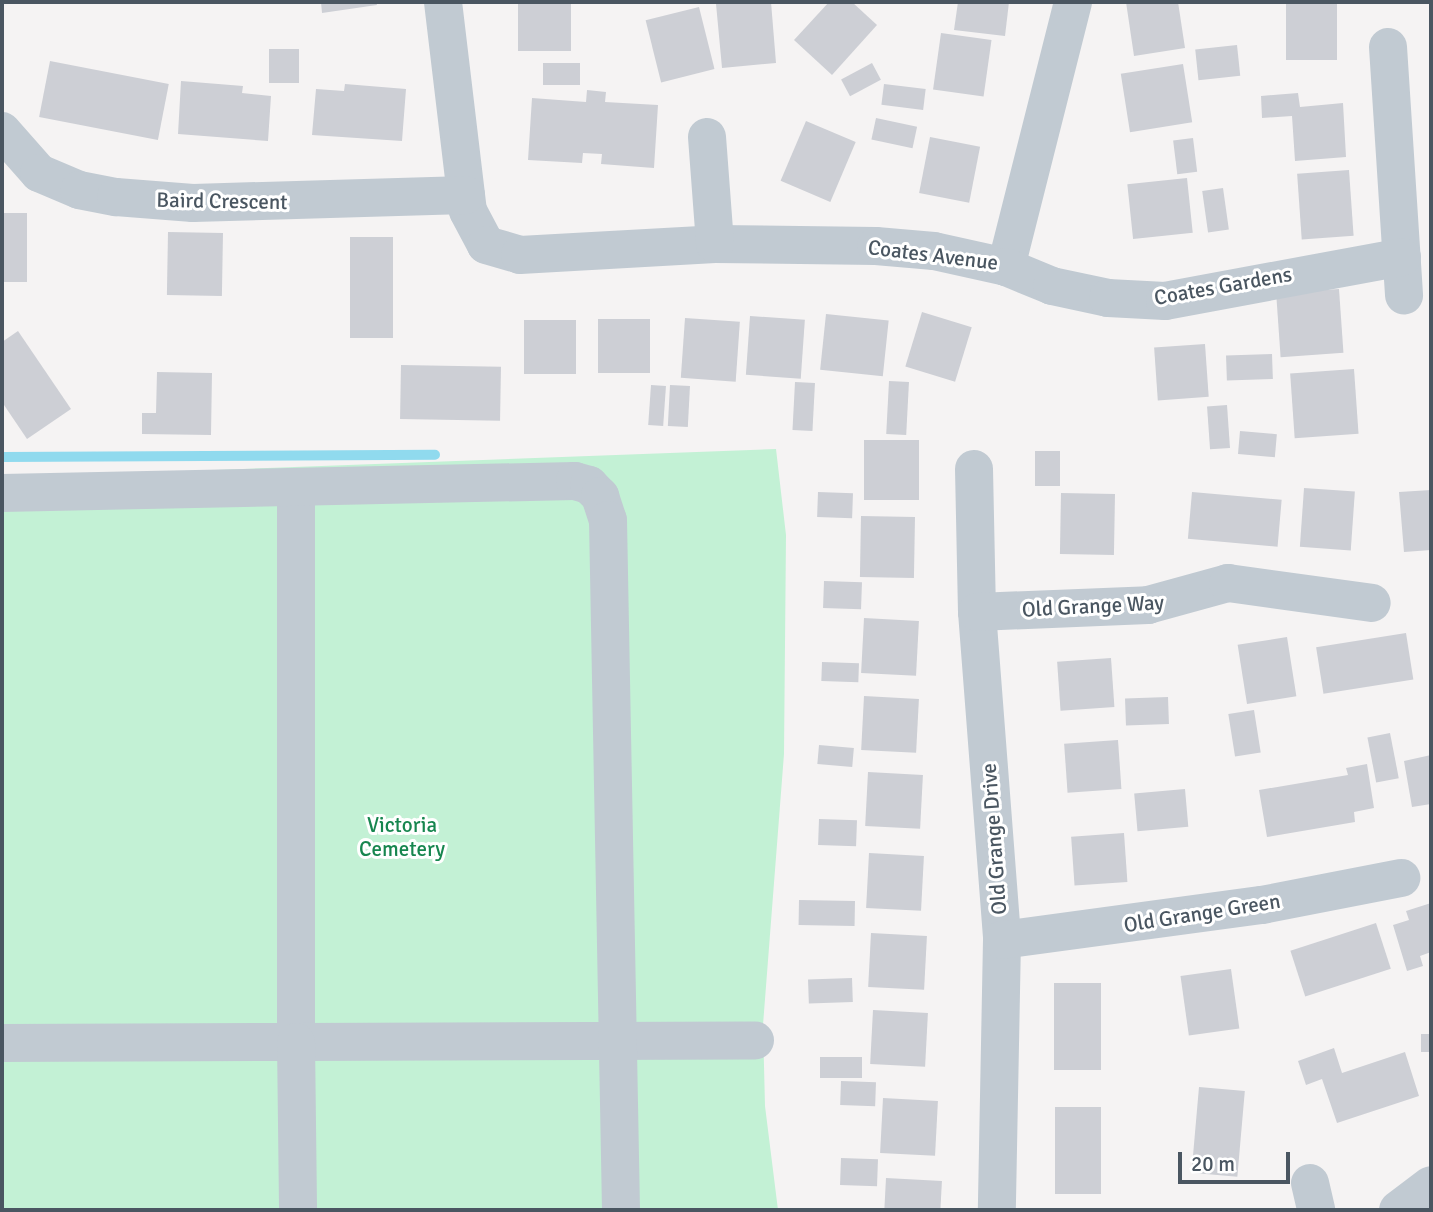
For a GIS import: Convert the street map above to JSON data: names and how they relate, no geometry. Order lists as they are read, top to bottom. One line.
{"streets":{"street":["Baird Crescent","Coates Avenue","Coates Gardens","Old Grange Way","Old Grange Drive","Old Grange Green"]},"crossings":[["Baird Crescent","Coates Avenue"],["Coates Avenue","Coates Gardens"],["Old Grange Way","Old Grange Drive"],["Old Grange Drive","Old Grange Green"]],"parks":["Victoria Cemetery"],"scale_bar":"20 m"}
